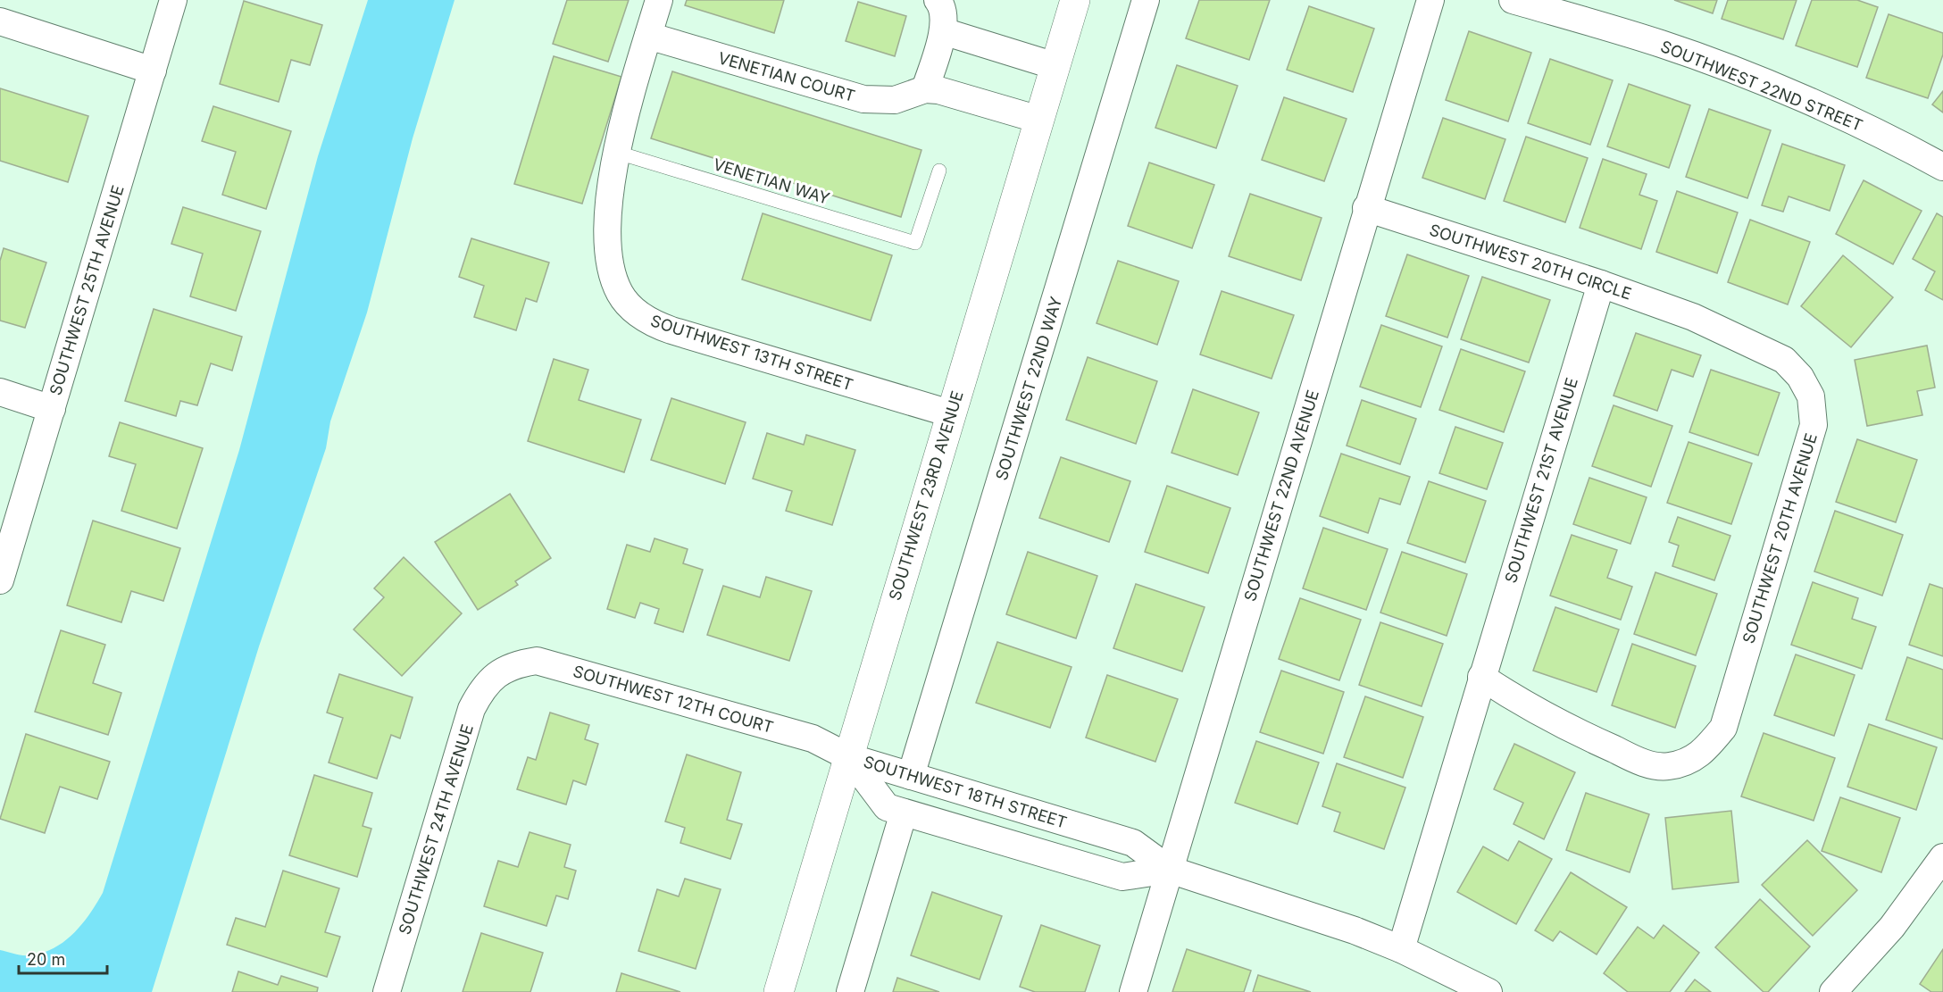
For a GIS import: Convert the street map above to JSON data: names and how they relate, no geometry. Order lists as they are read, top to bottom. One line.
{"streets":{"street":["VENETIAN COURT","SOUTHWEST 22ND STREET","SOUTHWEST 20TH CIRCLE","SOUTHWEST 25TH AVENUE","SOUTHWEST 13TH STREET","SOUTHWEST 22ND WAY","SOUTHWEST 21ST AVENUE","SOUTHWEST 23RD AVENUE","SOUTHWEST 22ND AVENUE","SOUTHWEST 20TH AVENUE","SOUTHWEST 12TH COURT","SOUTHWEST 18TH STREET","SOUTHWEST 24TH AVENUE"],"lane":["VENETIAN WAY"]},"crossings":[["VENETIAN COURT","SOUTHWEST 23RD AVENUE"],["VENETIAN WAY","SOUTHWEST 13TH STREET"],["SOUTHWEST 20TH CIRCLE","SOUTHWEST 21ST AVENUE"],["SOUTHWEST 20TH CIRCLE","SOUTHWEST 22ND AVENUE"],["SOUTHWEST 20TH CIRCLE","SOUTHWEST 20TH AVENUE"],["SOUTHWEST 13TH STREET","SOUTHWEST 23RD AVENUE"],["SOUTHWEST 22ND WAY","SOUTHWEST 18TH STREET"],["SOUTHWEST 21ST AVENUE","SOUTHWEST 20TH AVENUE"],["SOUTHWEST 21ST AVENUE","SOUTHWEST 18TH STREET"],["SOUTHWEST 23RD AVENUE","SOUTHWEST 12TH COURT"],["SOUTHWEST 23RD AVENUE","SOUTHWEST 18TH STREET"],["SOUTHWEST 22ND AVENUE","SOUTHWEST 18TH STREET"],["SOUTHWEST 12TH COURT","SOUTHWEST 18TH STREET"],["SOUTHWEST 12TH COURT","SOUTHWEST 24TH AVENUE"]],"scale_bar":"20 m"}
